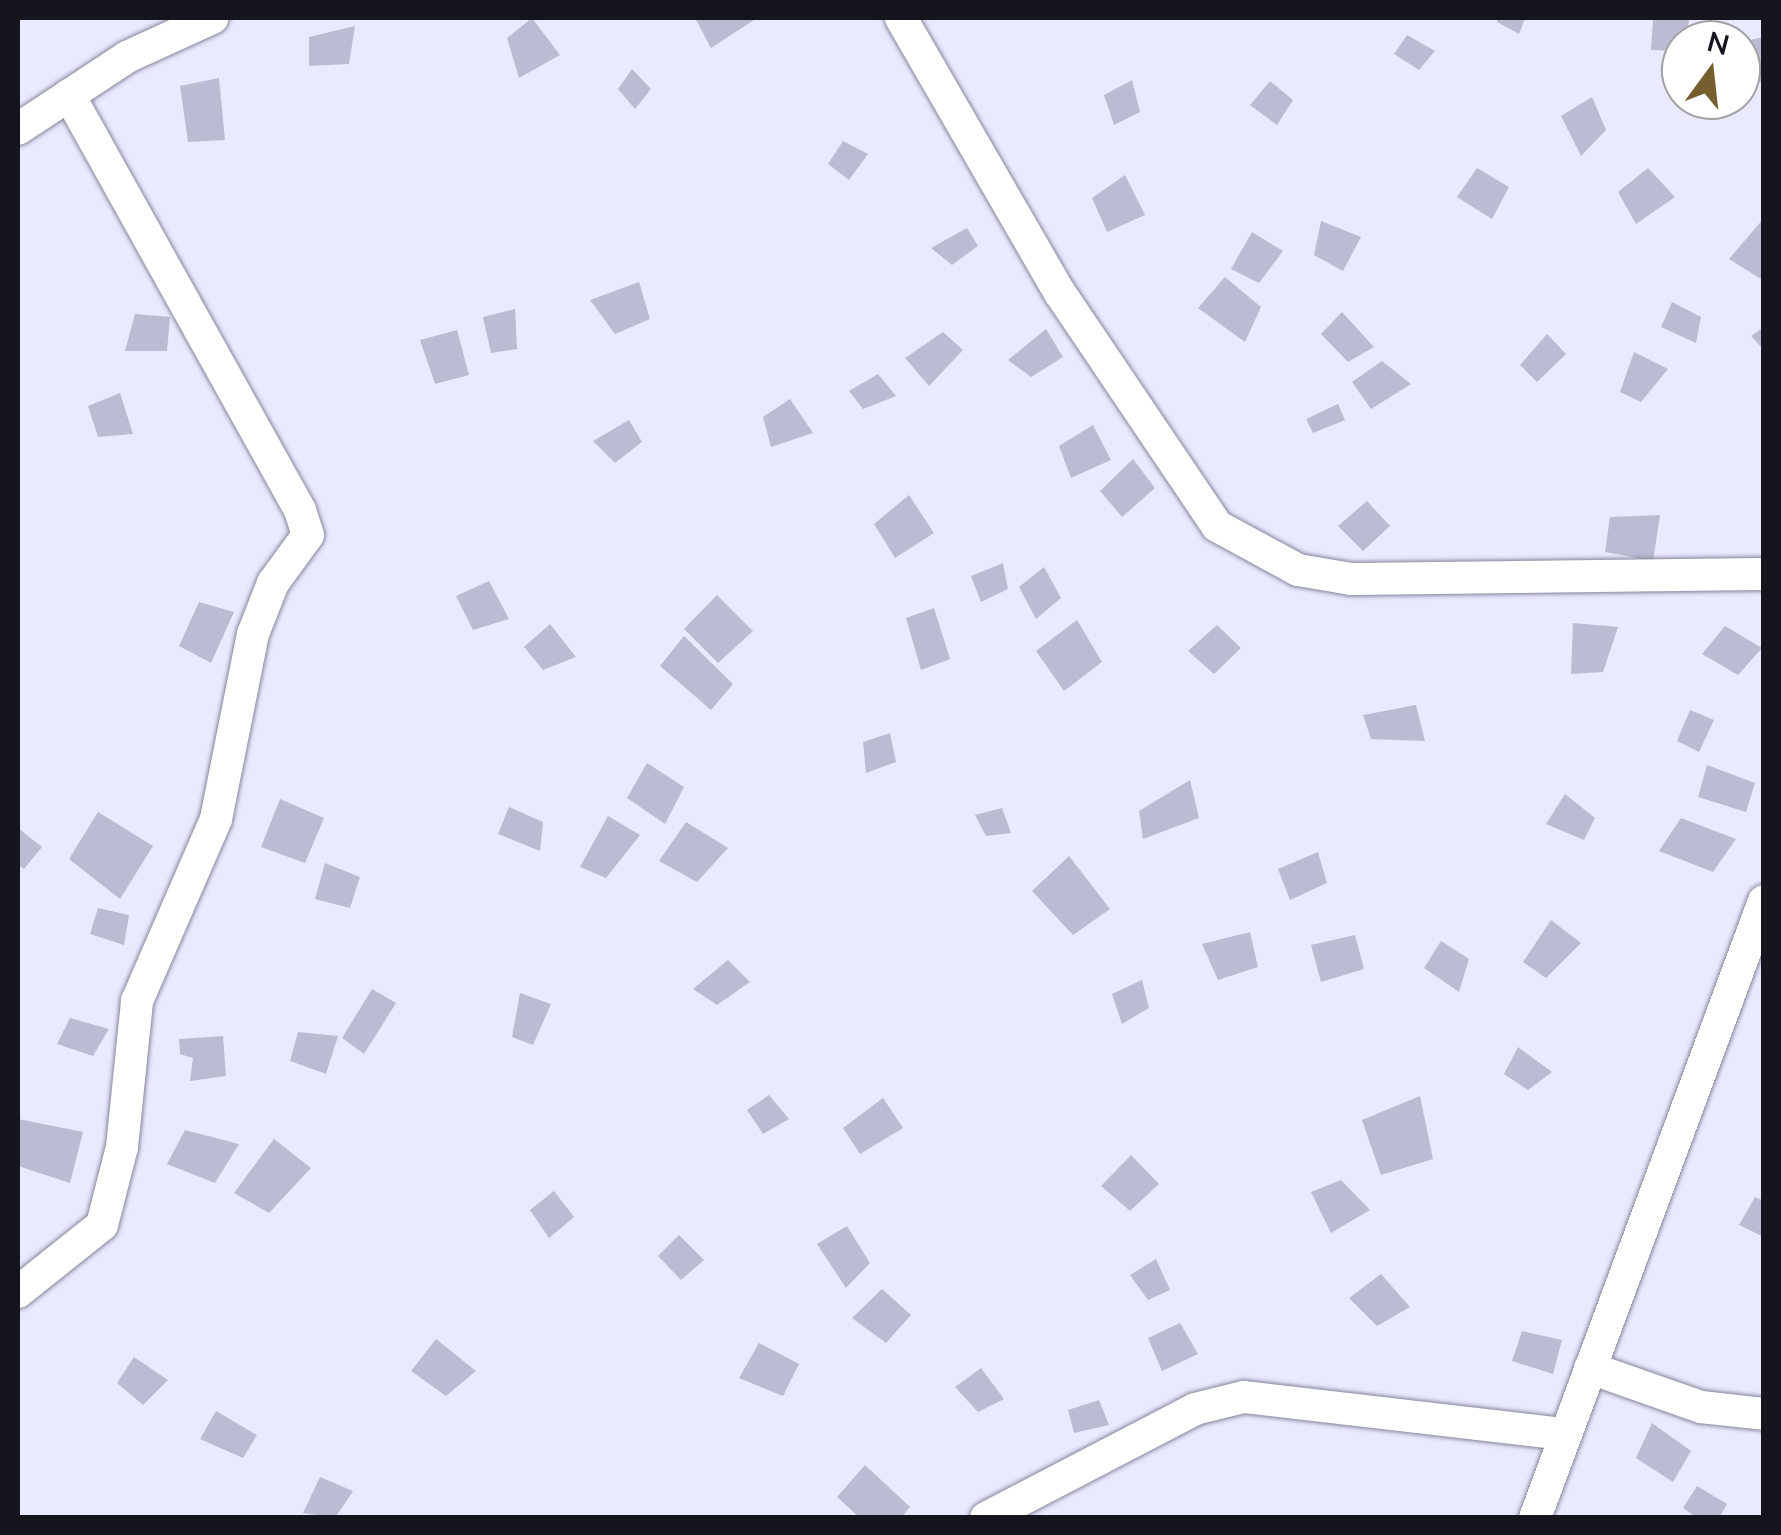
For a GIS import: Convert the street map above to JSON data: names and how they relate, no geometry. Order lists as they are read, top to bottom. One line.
{"north":"top"}
